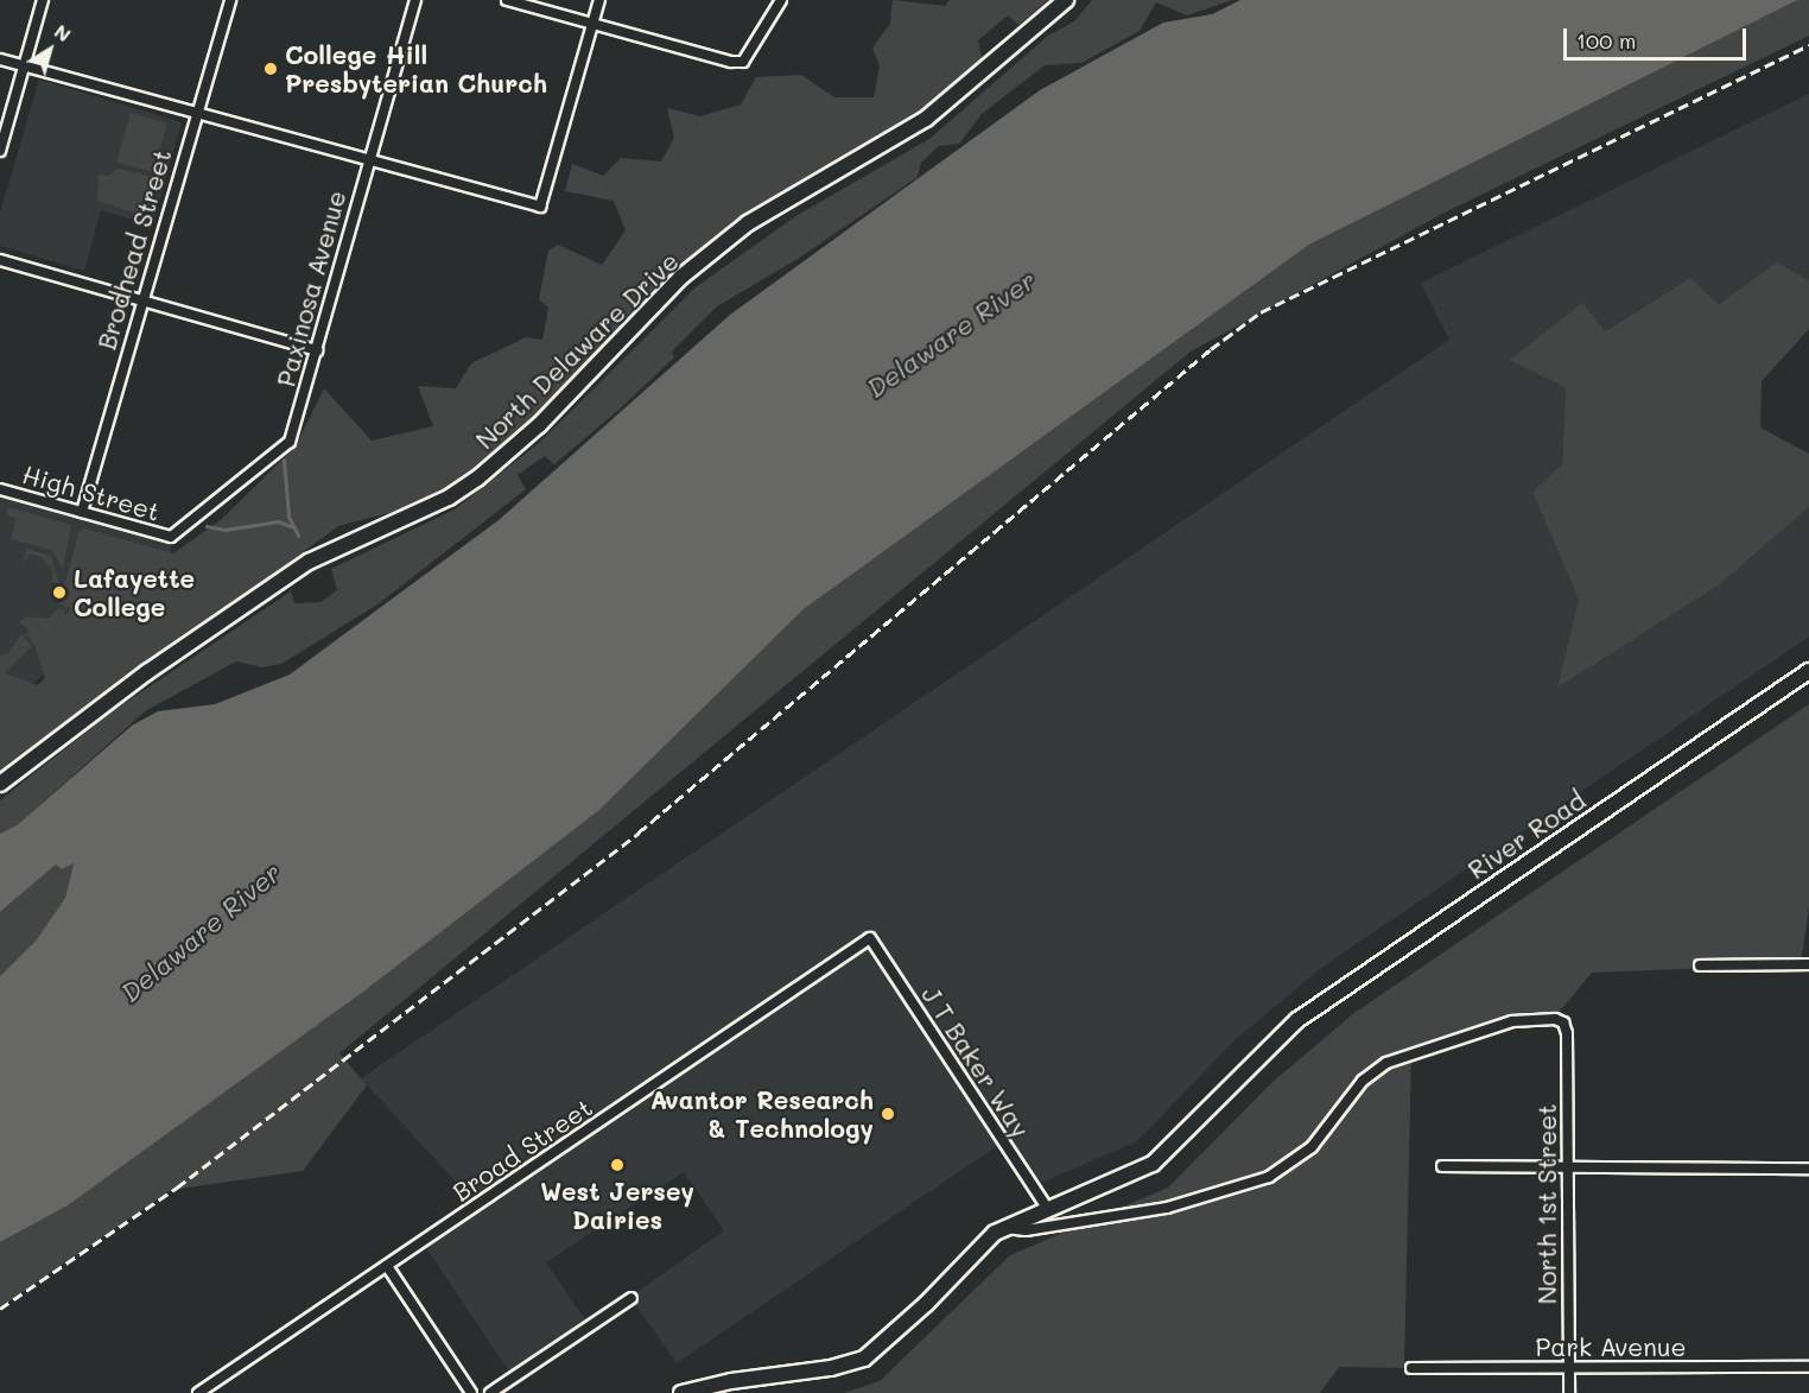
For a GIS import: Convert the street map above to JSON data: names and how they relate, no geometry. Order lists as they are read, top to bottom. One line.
{"streets":{"street":["Brodhead Street","Paxinosa Avenue","North Delaware Drive","High Street","River Road","J T Baker Way","Broad Street","North 1st Street","Park Avenue"]},"crossings":[["Brodhead Street","High Street"],["Paxinosa Avenue","High Street"],["River Road","J T Baker Way"],["River Road","North 1st Street"],["J T Baker Way","Broad Street"],["North 1st Street","Park Avenue"]],"water":["Delaware River"],"places":["College Hill Presbyterian Church","Lafayette College","Avantor Research & Technology","West Jersey Dairies"],"scale_bar":"100 m","north":"top right"}
